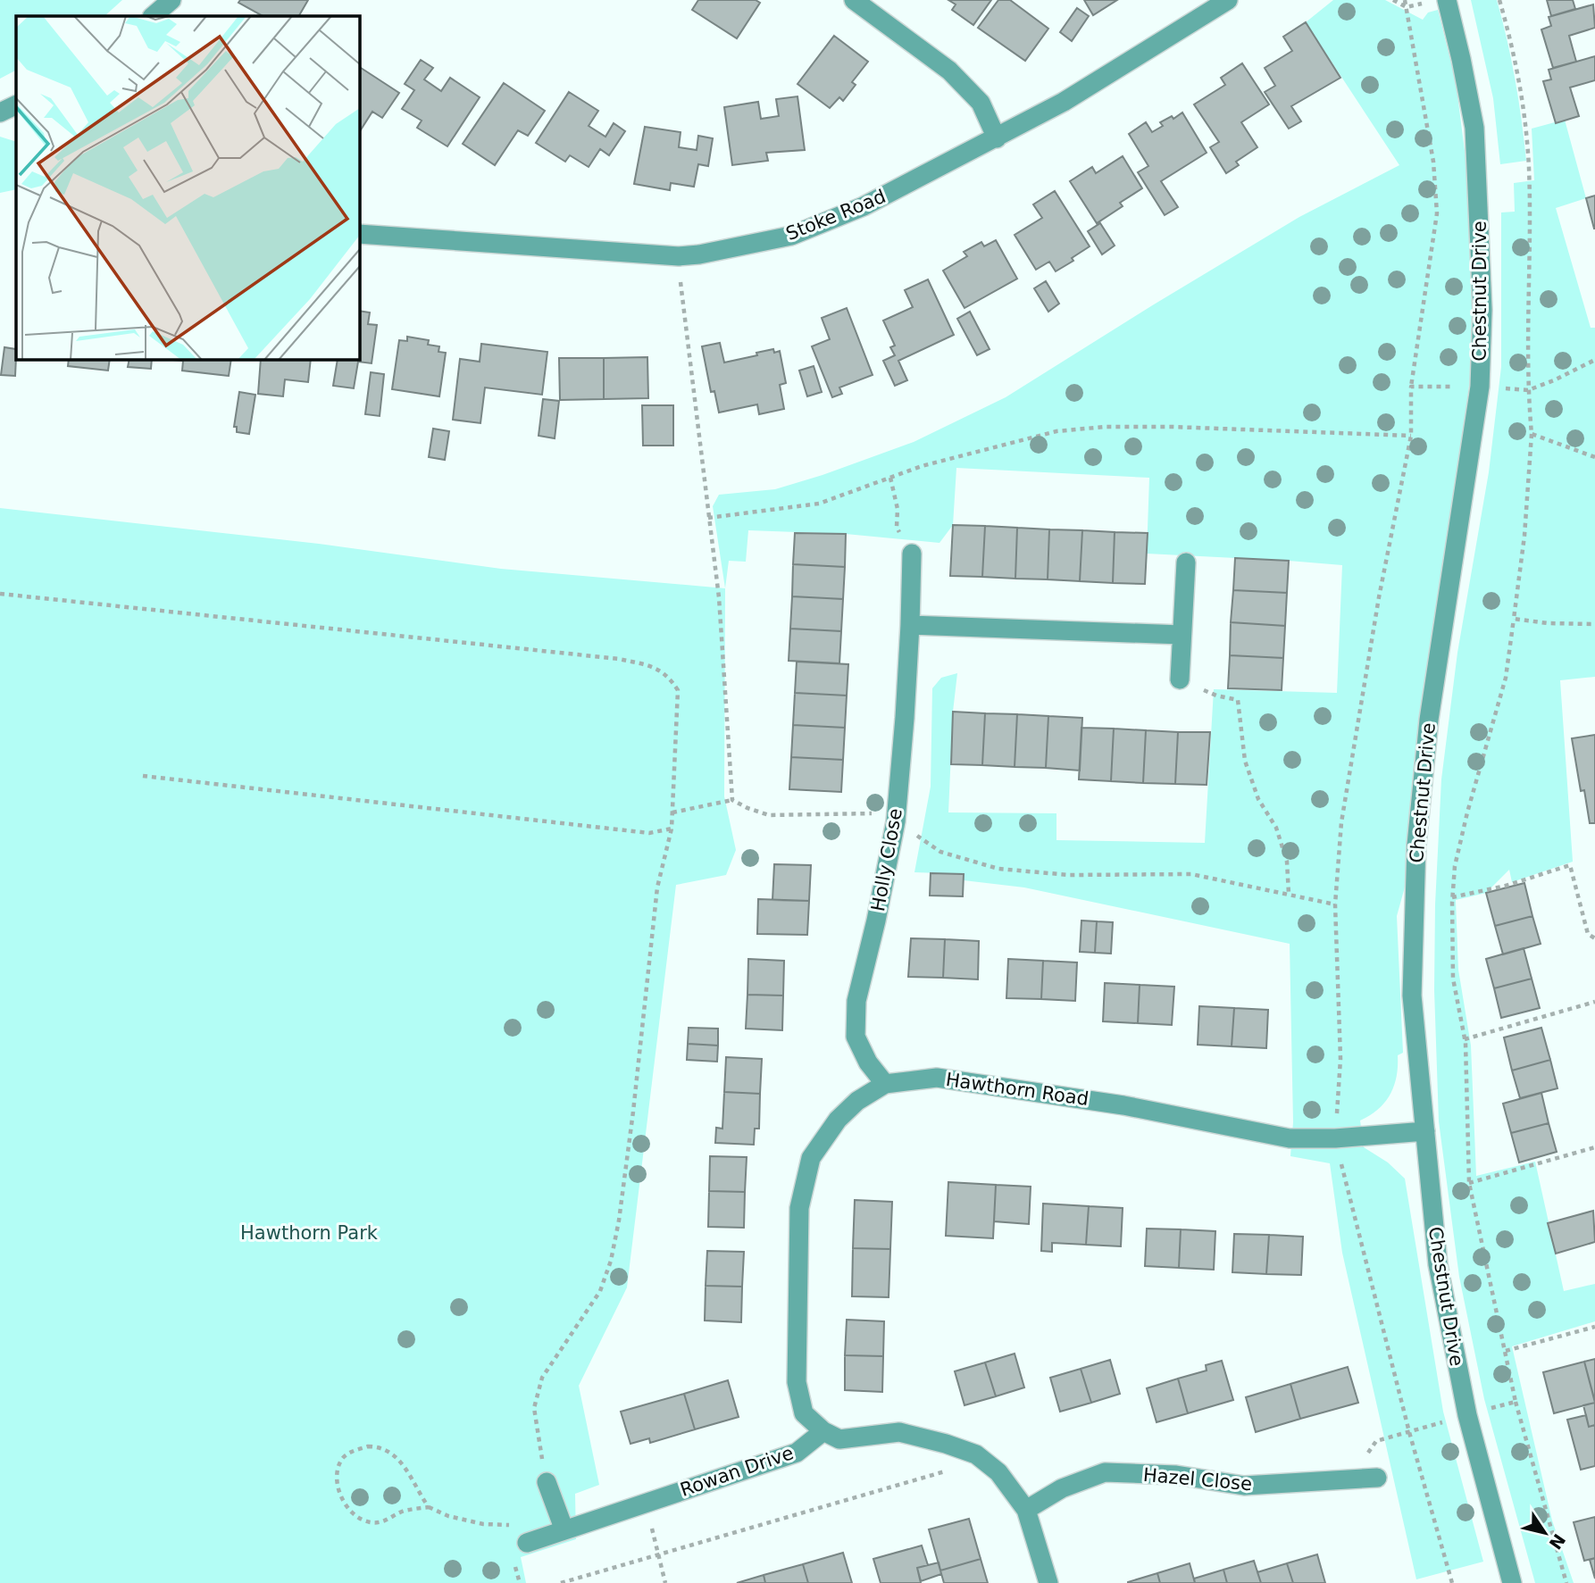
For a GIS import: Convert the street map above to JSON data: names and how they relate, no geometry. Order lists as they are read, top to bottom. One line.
{"streets":{"street":["Stoke Road","Chestnut Drive","Holly Close","Hawthorn Road","Rowan Drive","Hazel Close"]},"crossings":[["Chestnut Drive","Hawthorn Road"],["Holly Close","Hawthorn Road"],["Hawthorn Road","Rowan Drive"]],"parks":["Hawthorn Park"],"north":"bottom right"}
